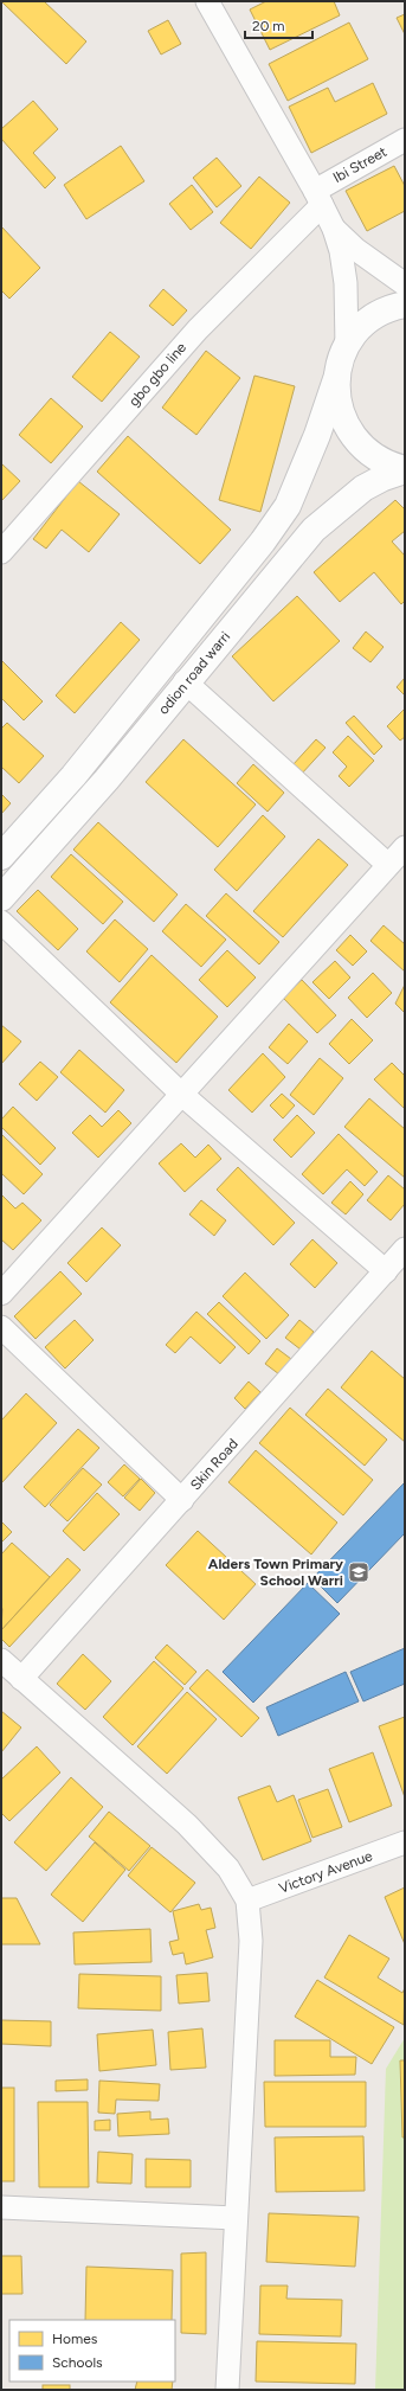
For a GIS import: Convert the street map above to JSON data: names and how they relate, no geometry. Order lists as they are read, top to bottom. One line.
{"streets":{"main road":["odion road warri"],"street":["Ibi Street","gbo gbo line","Skin Road","Victory Avenue"]},"crossings":[["Ibi Street","gbo gbo line"]],"places":{"school or university":["Alders Town Primary School Warri"]},"legend":["Homes","Schools"],"scale_bar":"20 m"}
